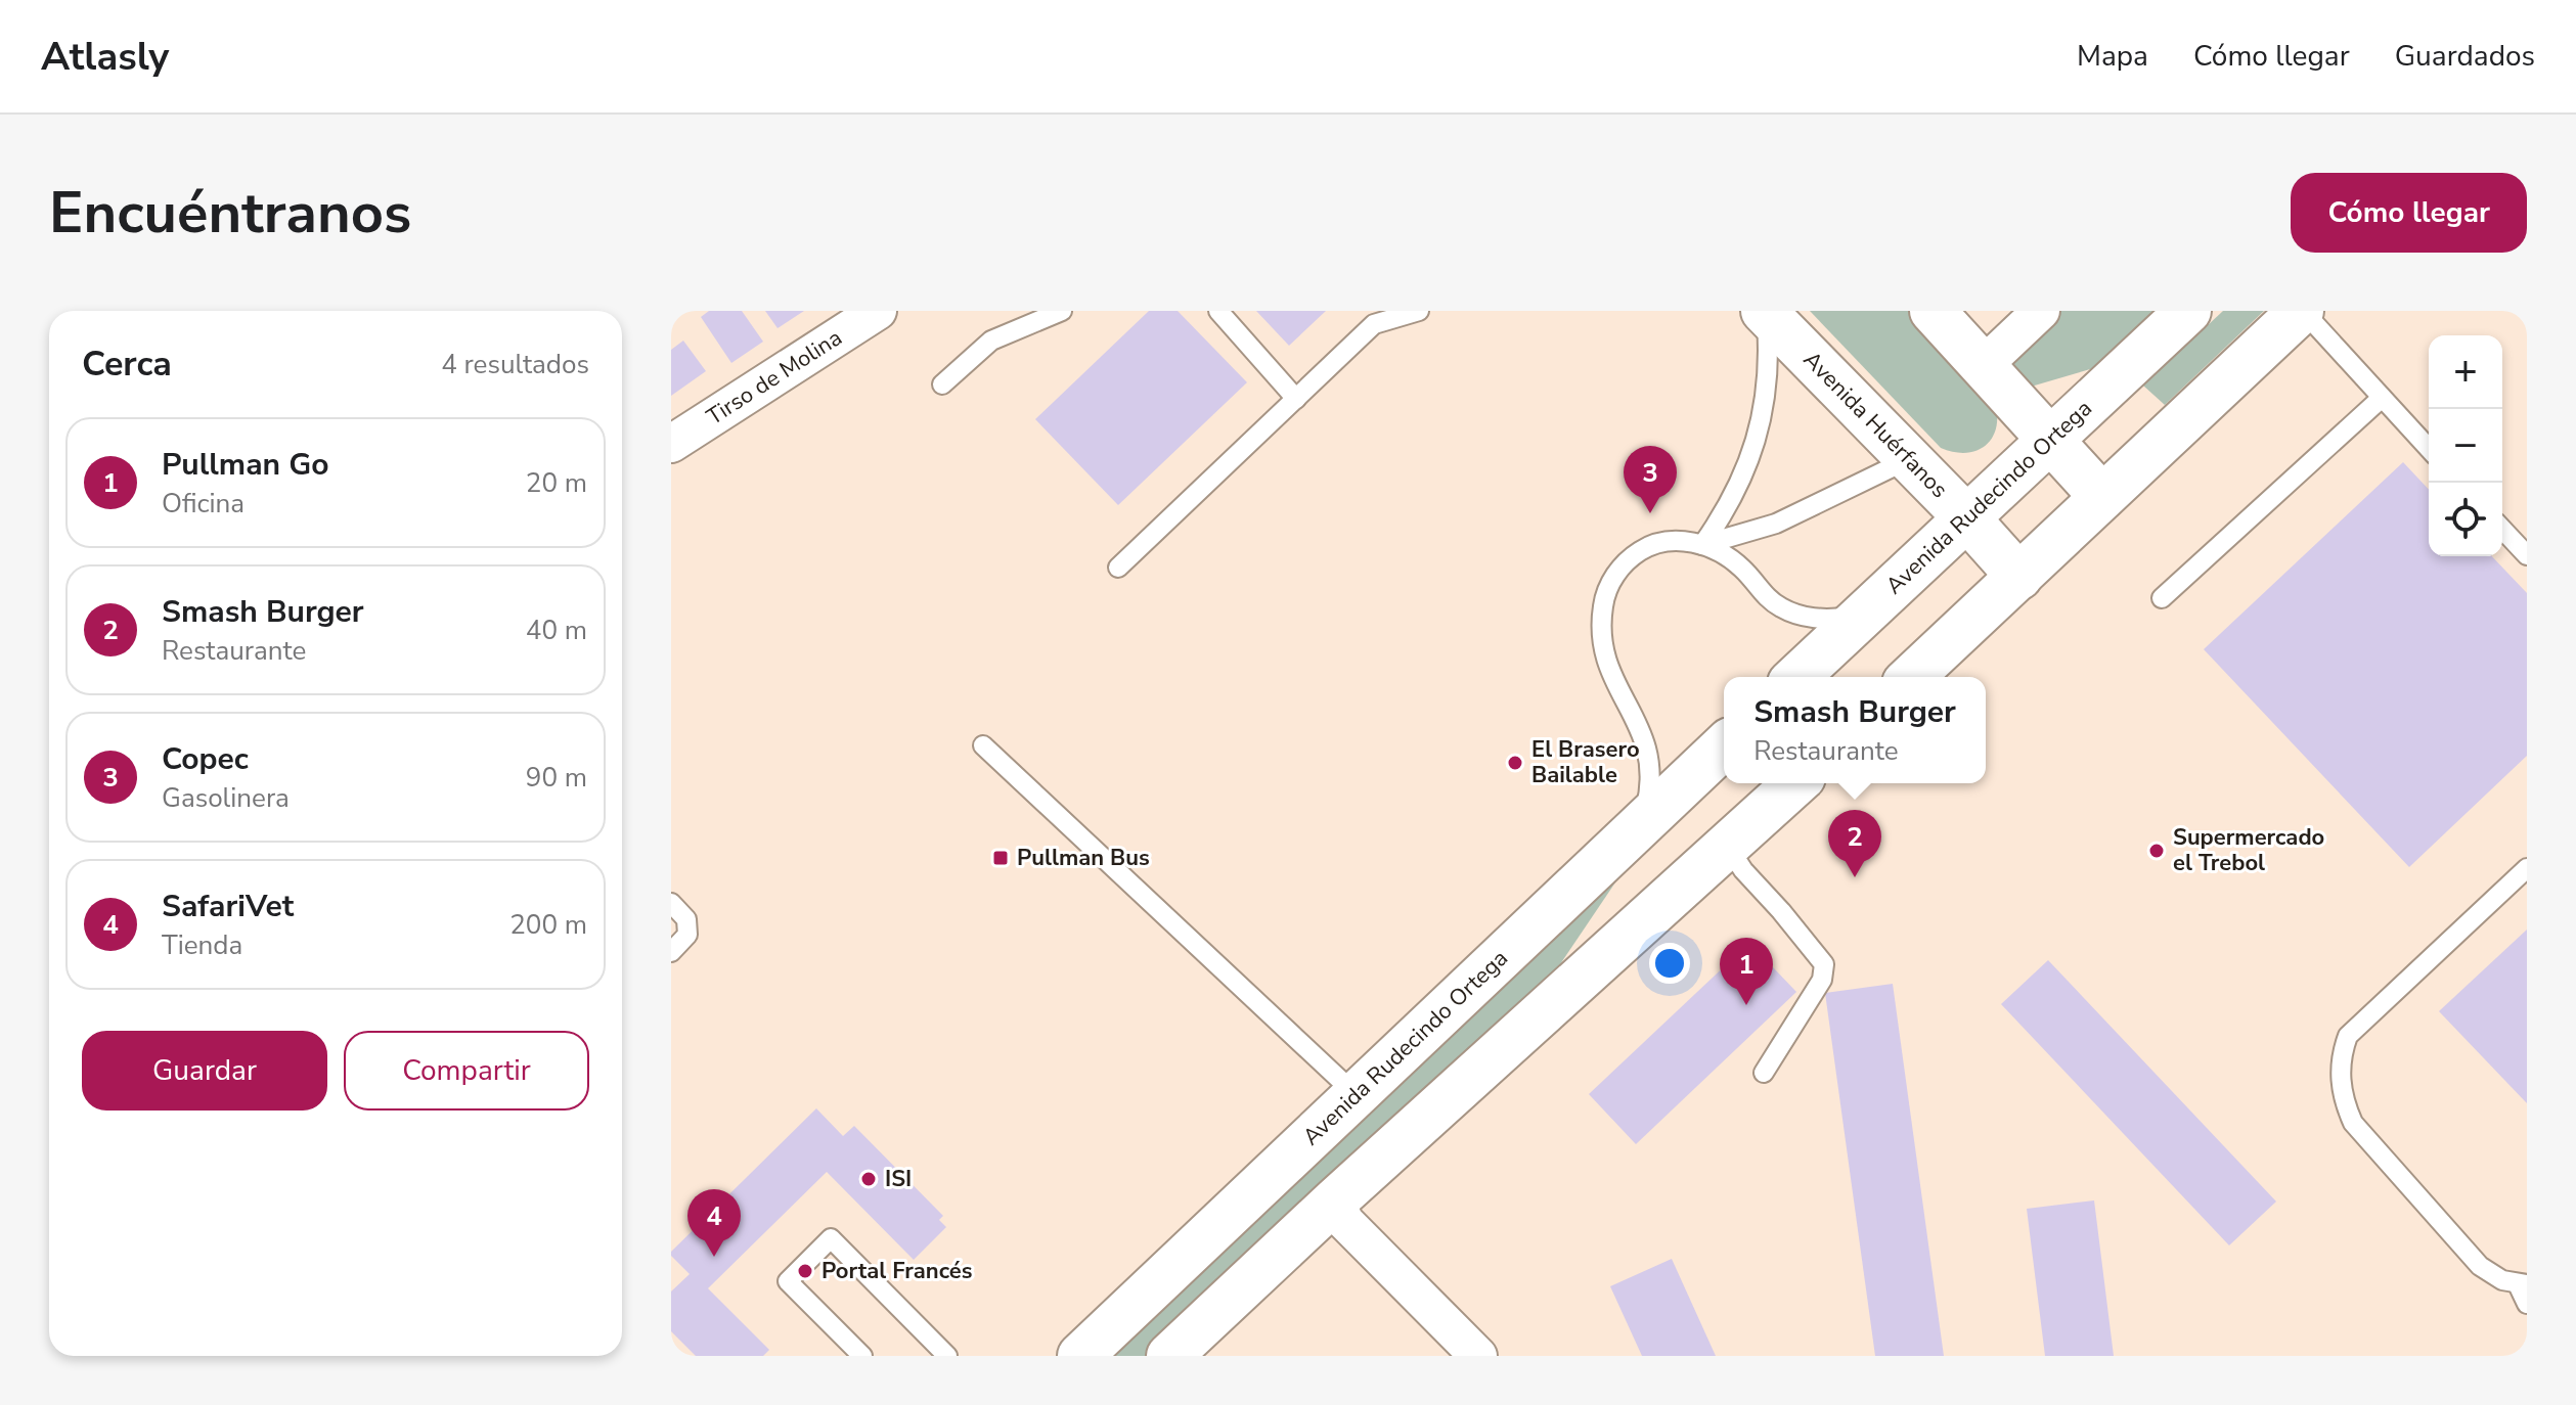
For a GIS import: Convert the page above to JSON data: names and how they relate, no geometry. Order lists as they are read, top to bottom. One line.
{"streets":{"main road":["Avenida Huérfanos","Avenida Rudecindo Ortega"],"street":["Tirso de Molina"]},"crossings":[["Avenida Huérfanos","Avenida Rudecindo Ortega"]],"places":{"other":["El Brasero Bailable","Supermercado el Trebol","ISI","Portal Francés"],"transit":["Pullman Bus"]},"page":{"header":"Atlasly","nav":["Mapa","Cómo llegar","Guardados"],"buttons":["Cómo llegar",["Guardar","Compartir"]],"title":"Encuéntranos","heading":["Cerca","4 resultados"],"map_buttons":["+","−"],"list":[{"mark":"1","name":"Pullman Go","note":"Oficina","value":"20 m"},{"mark":"2","name":"Smash Burger","note":"Restaurante","value":"40 m"},{"mark":"3","name":"Copec","note":"Gasolinera","value":"90 m"},{"mark":"4","name":"SafariVet","note":"Tienda","value":"200 m"}],"pins":["3","2","1","4"],"popup":["Smash Burger","Restaurante"]}}
